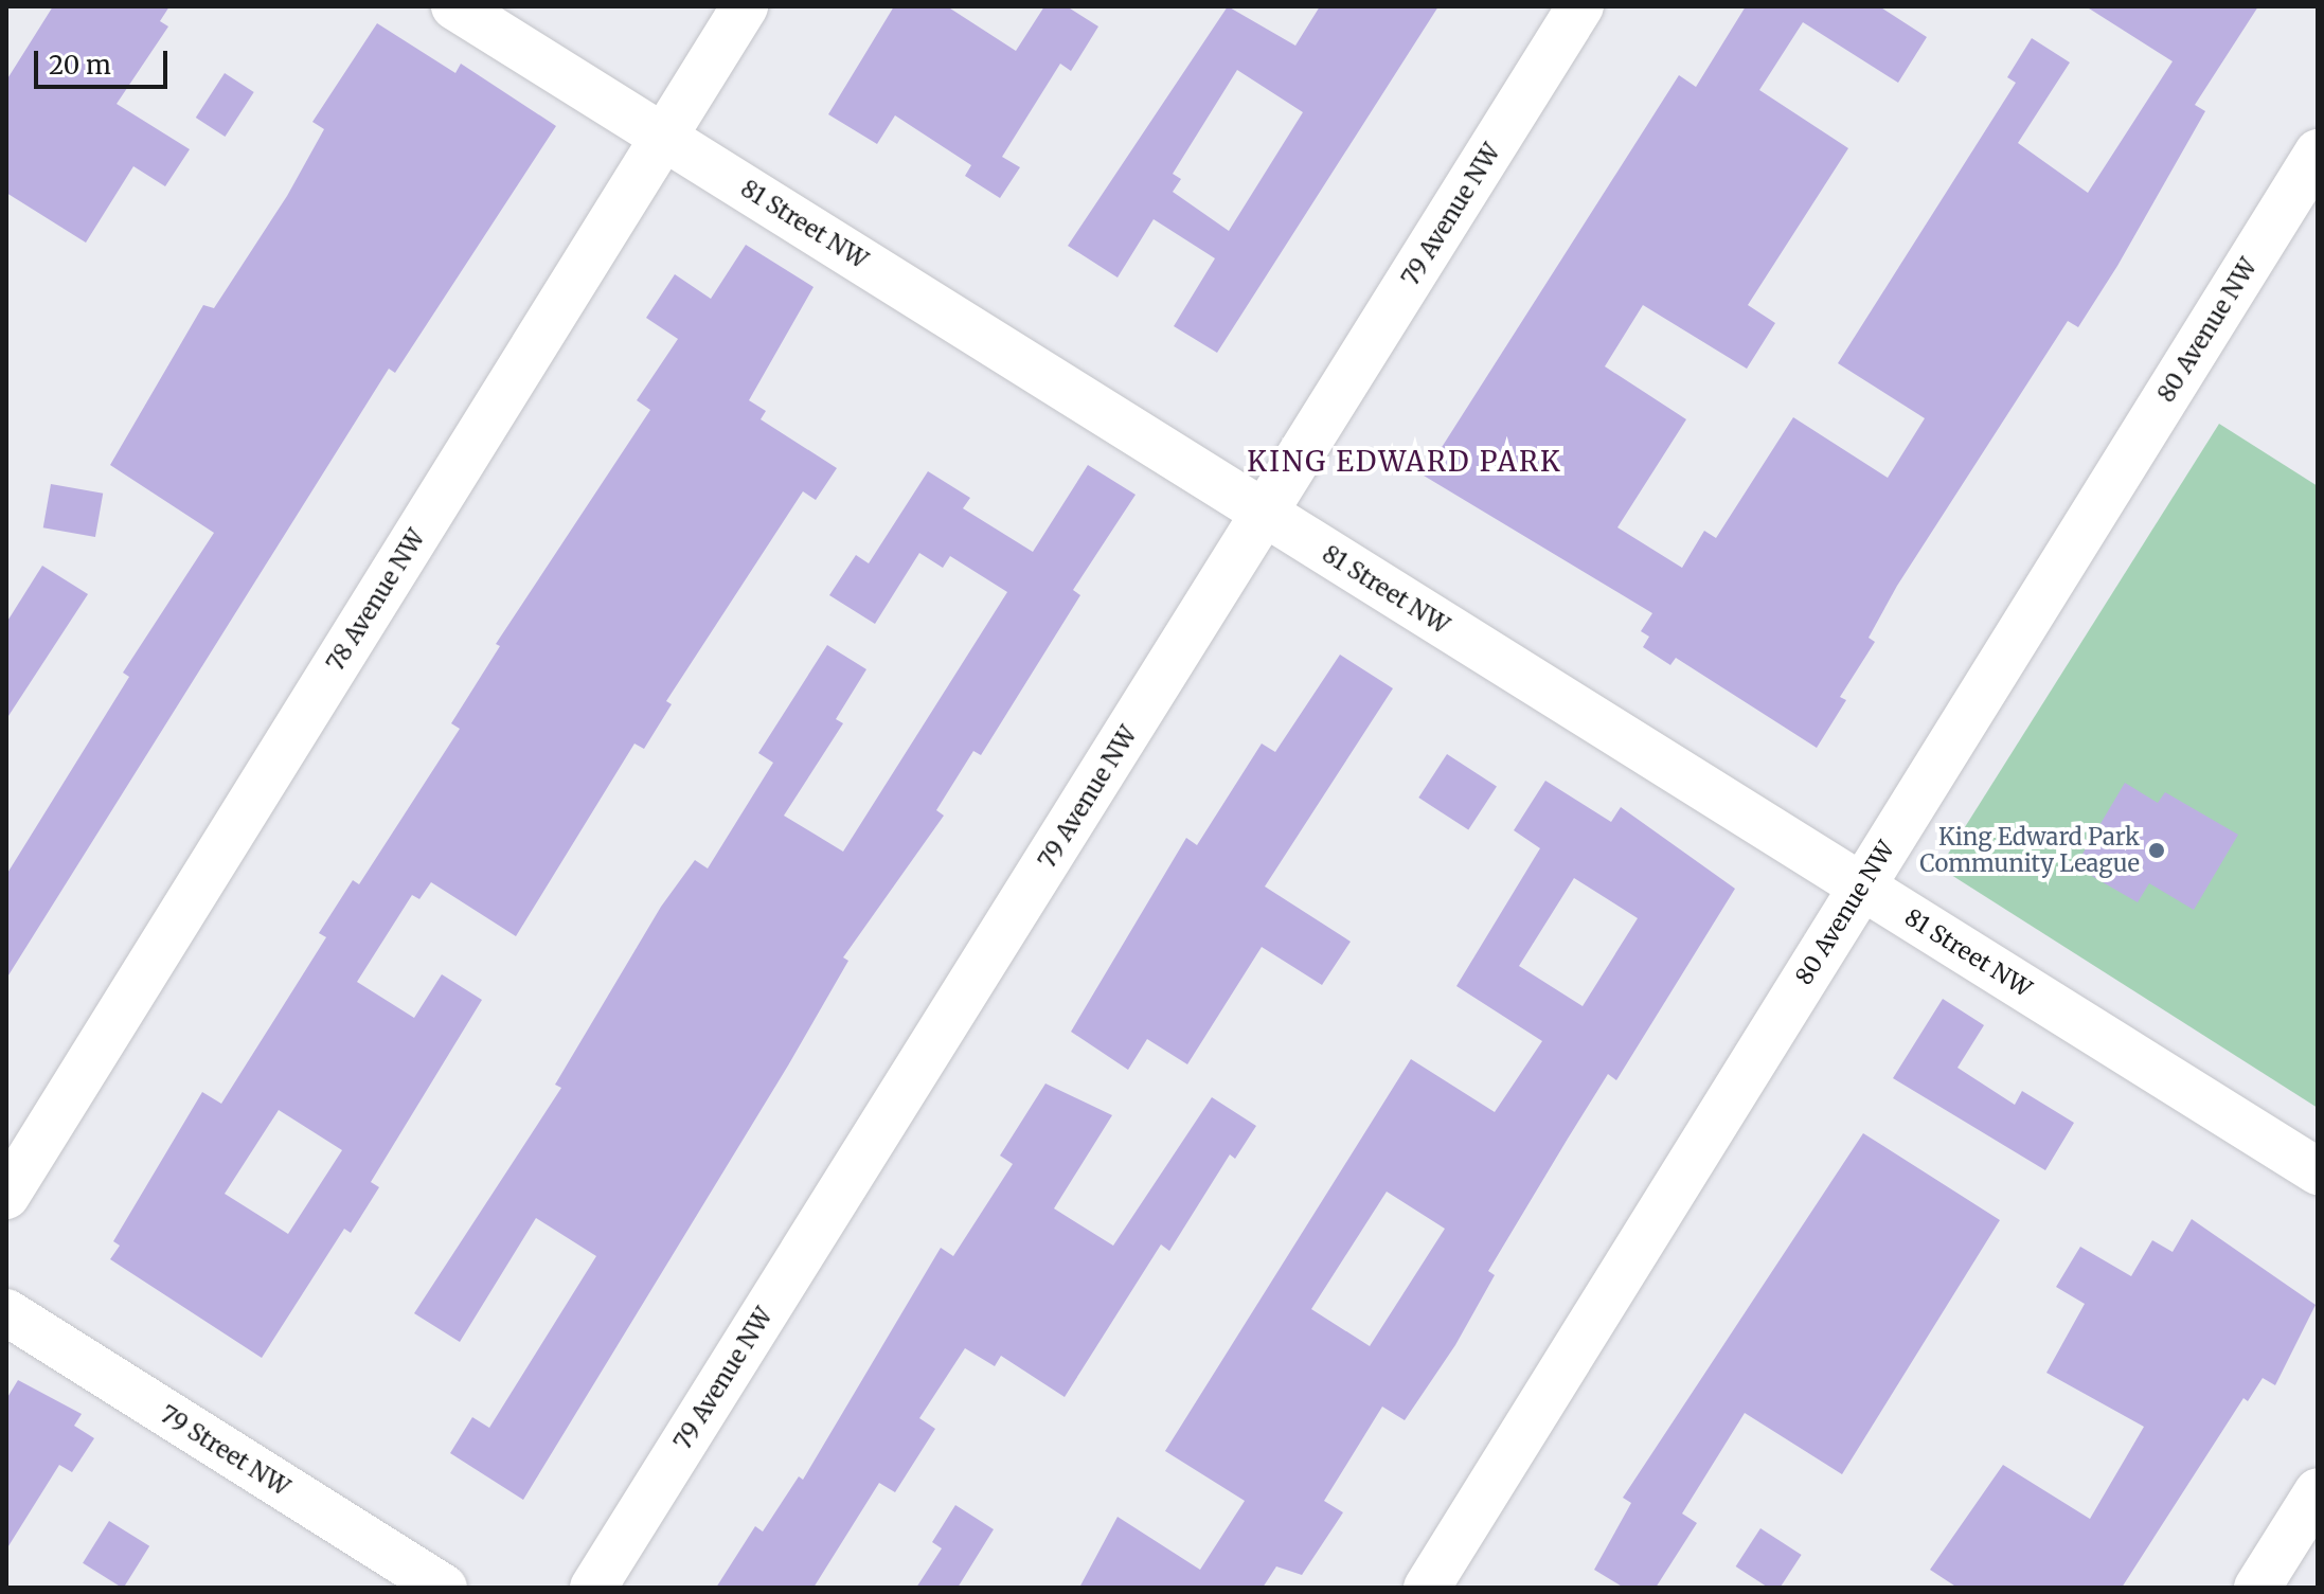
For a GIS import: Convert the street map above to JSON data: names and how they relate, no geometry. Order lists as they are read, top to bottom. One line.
{"streets":{"street":["79 Avenue NW","81 Street NW","80 Avenue NW","78 Avenue NW","79 Street NW"]},"crossings":[["79 Avenue NW","81 Street NW"],["81 Street NW","80 Avenue NW"],["81 Street NW","78 Avenue NW"]],"districts":["KING EDWARD PARK"],"places":["King Edward Park Community League"],"scale_bar":"20 m"}
